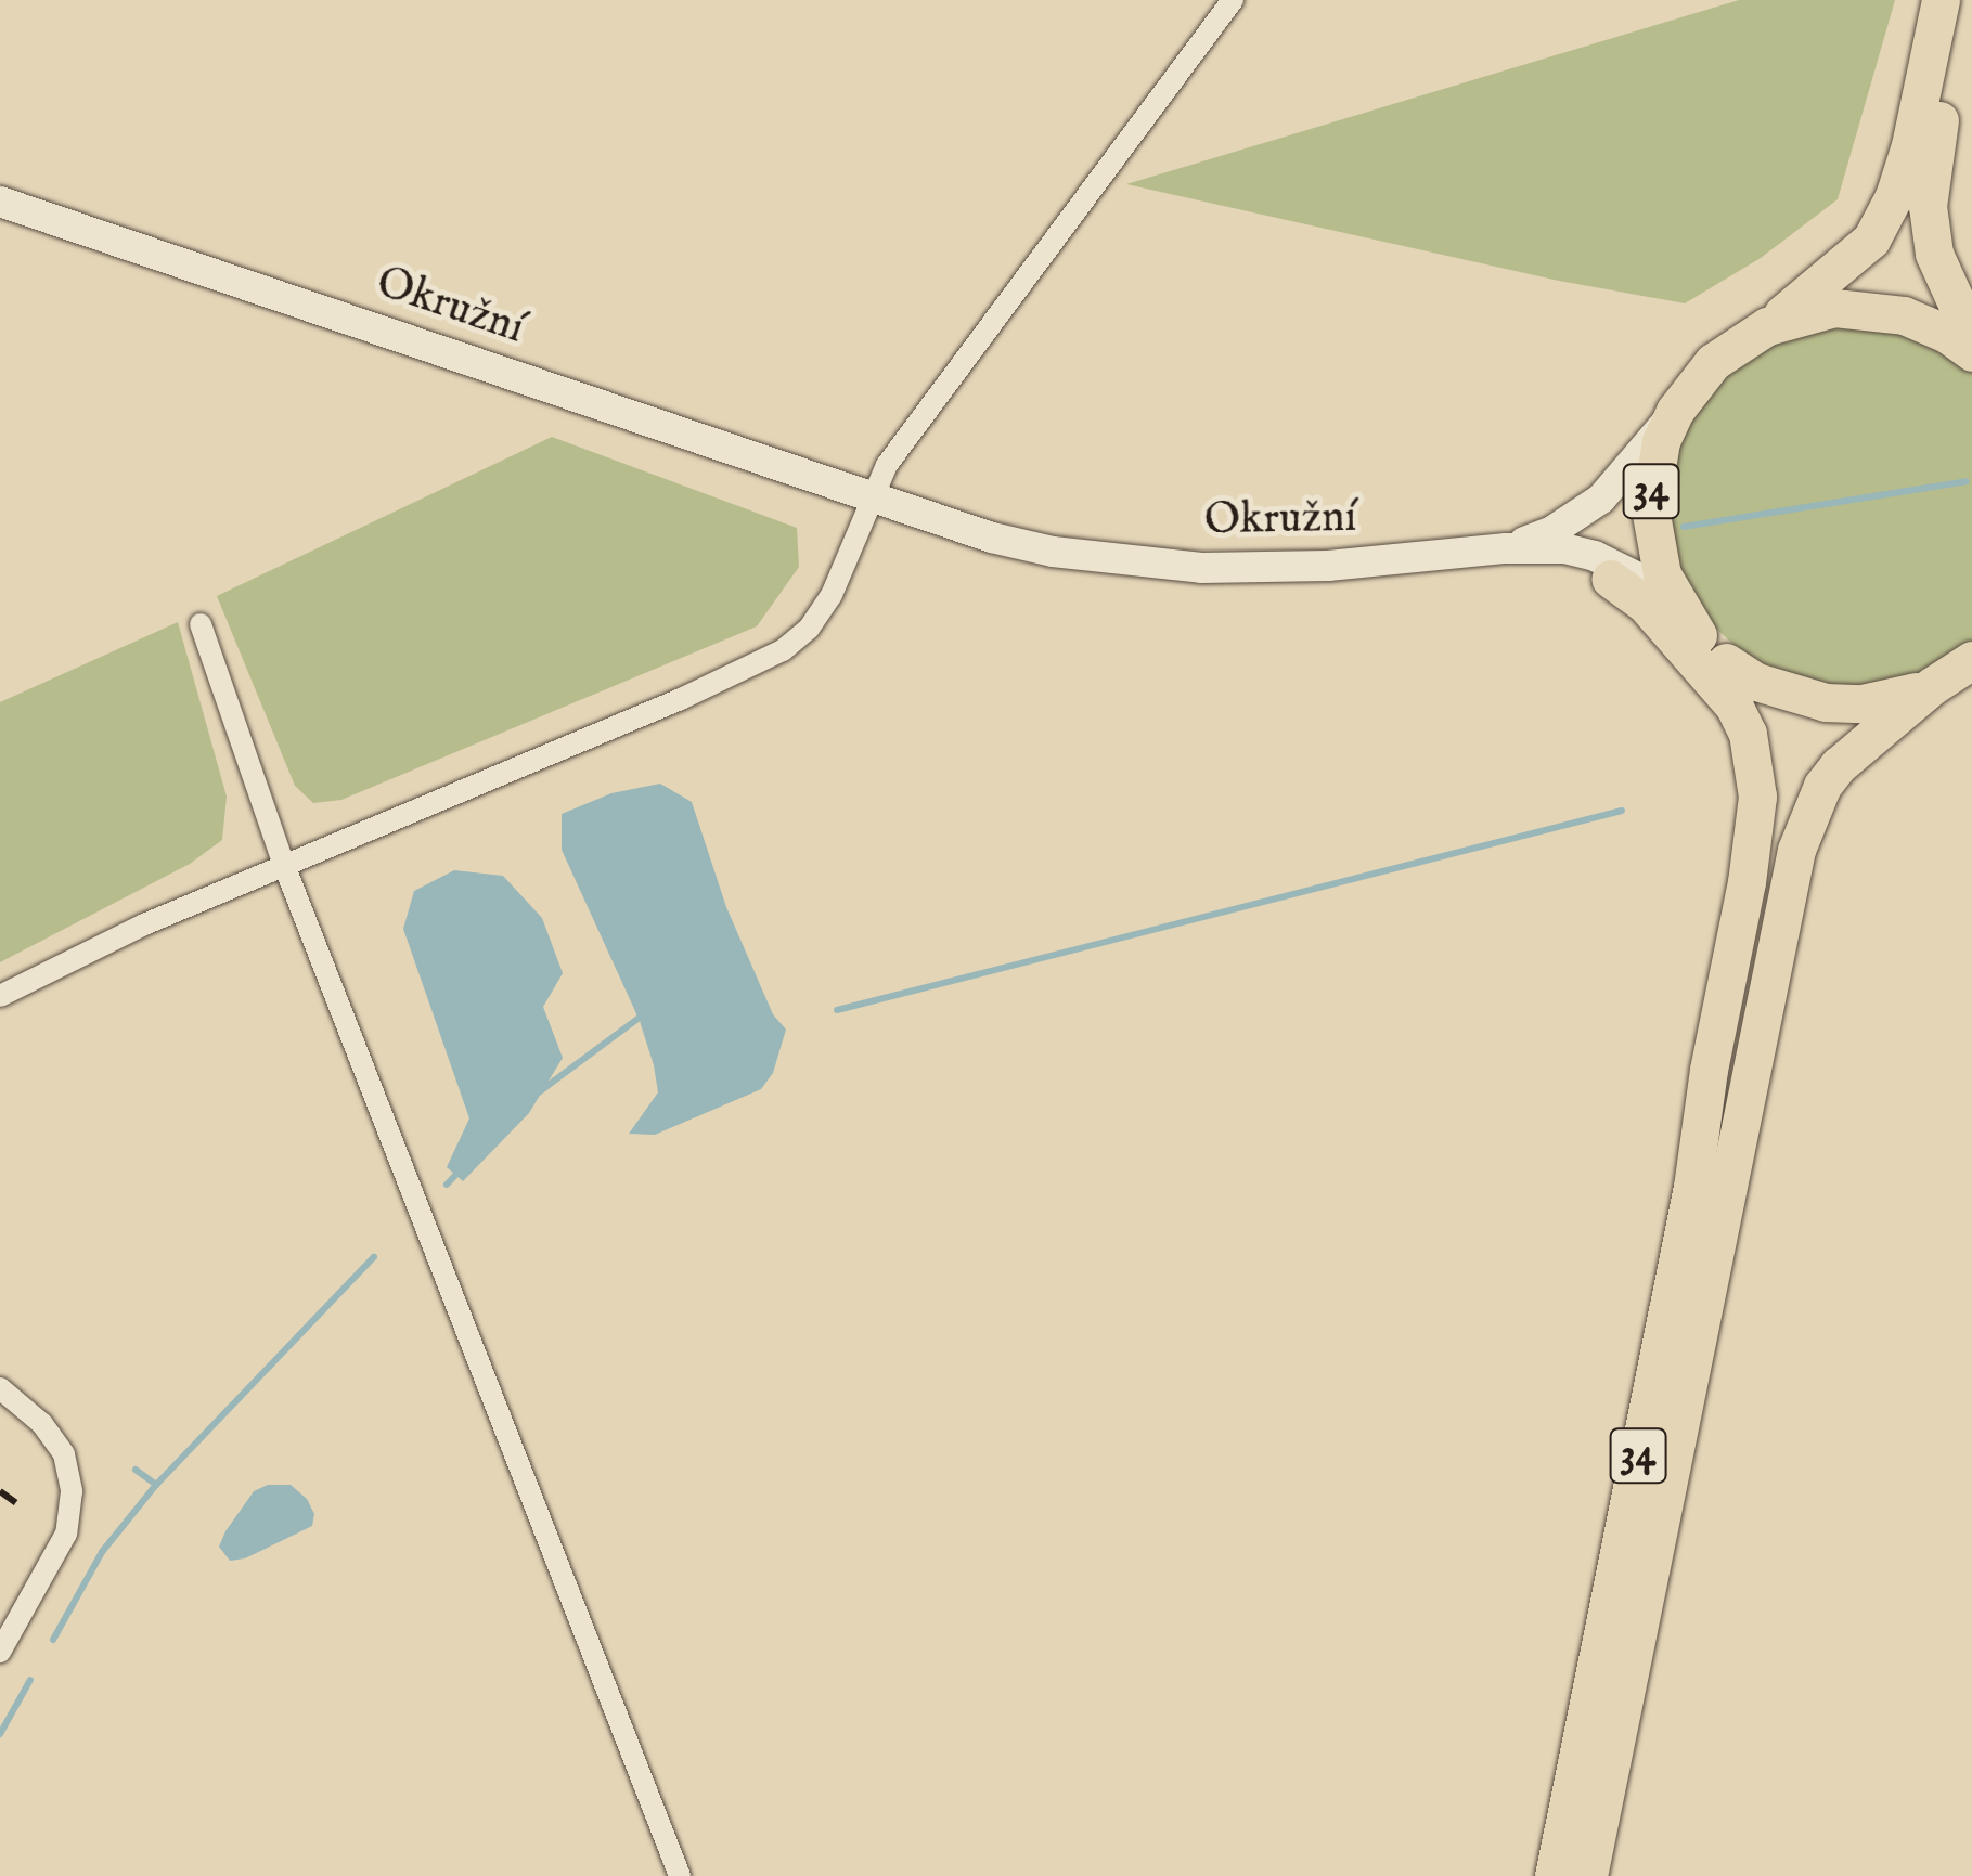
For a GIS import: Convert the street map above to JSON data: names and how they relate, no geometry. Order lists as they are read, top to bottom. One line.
{"streets":{"highway":["34"],"main road":["Okružní"]},"crossings":[["Okružní","34"]]}
